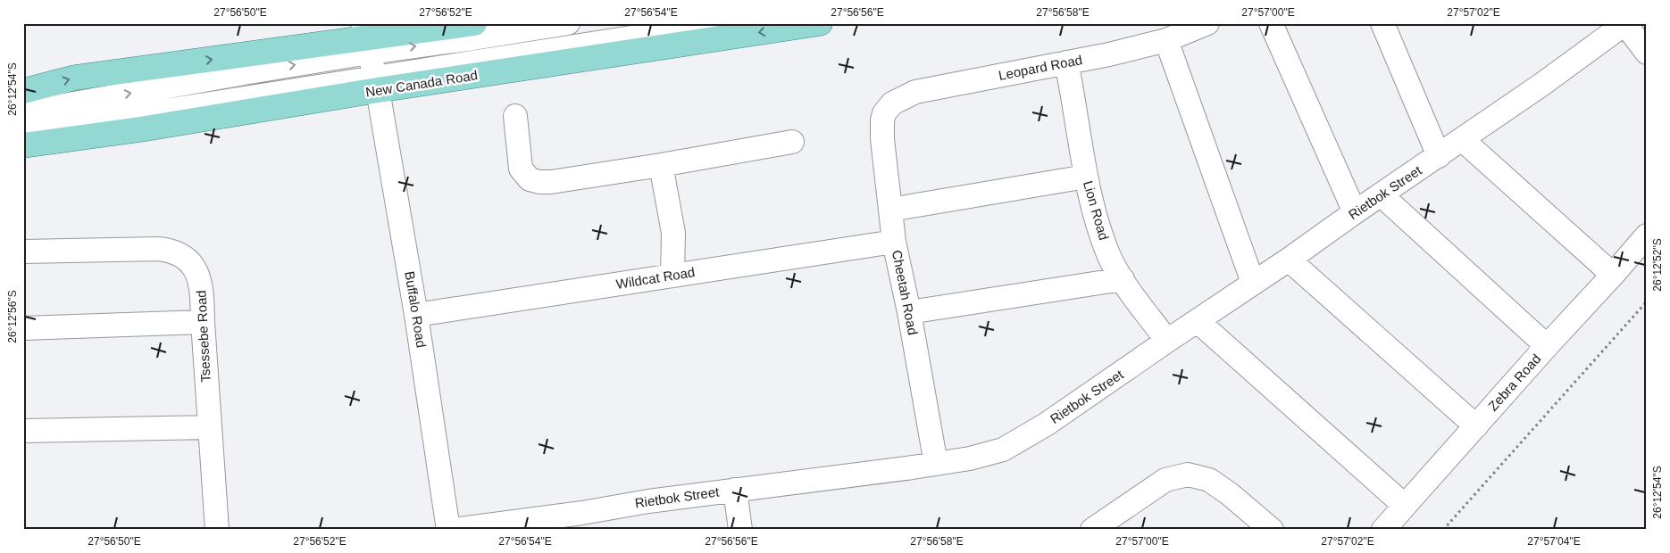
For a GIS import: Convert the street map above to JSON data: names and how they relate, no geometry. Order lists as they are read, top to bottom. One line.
{"streets":{"main road":["New Canada Road"],"street":["Leopard Road","Rietbok Street","Lion Road","Wildcat Road","Cheetah Road","Buffalo Road","Tsessebe Road","Zebra Road"]},"crossings":[["Leopard Road","Lion Road"],["Leopard Road","Cheetah Road"],["New Canada Road","Buffalo Road"],["Rietbok Street","Lion Road"],["Rietbok Street","Cheetah Road"],["Wildcat Road","Cheetah Road"],["Wildcat Road","Buffalo Road"]],"coordinates":["27°56'50\"E","27°56'52\"E","27°56'54\"E","27°56'56\"E","27°56'58\"E","27°57'00\"E","27°57'02\"E","26°12'54\"S","26°12'52\"S","26°12'56\"S","27°57'04\"E"]}
